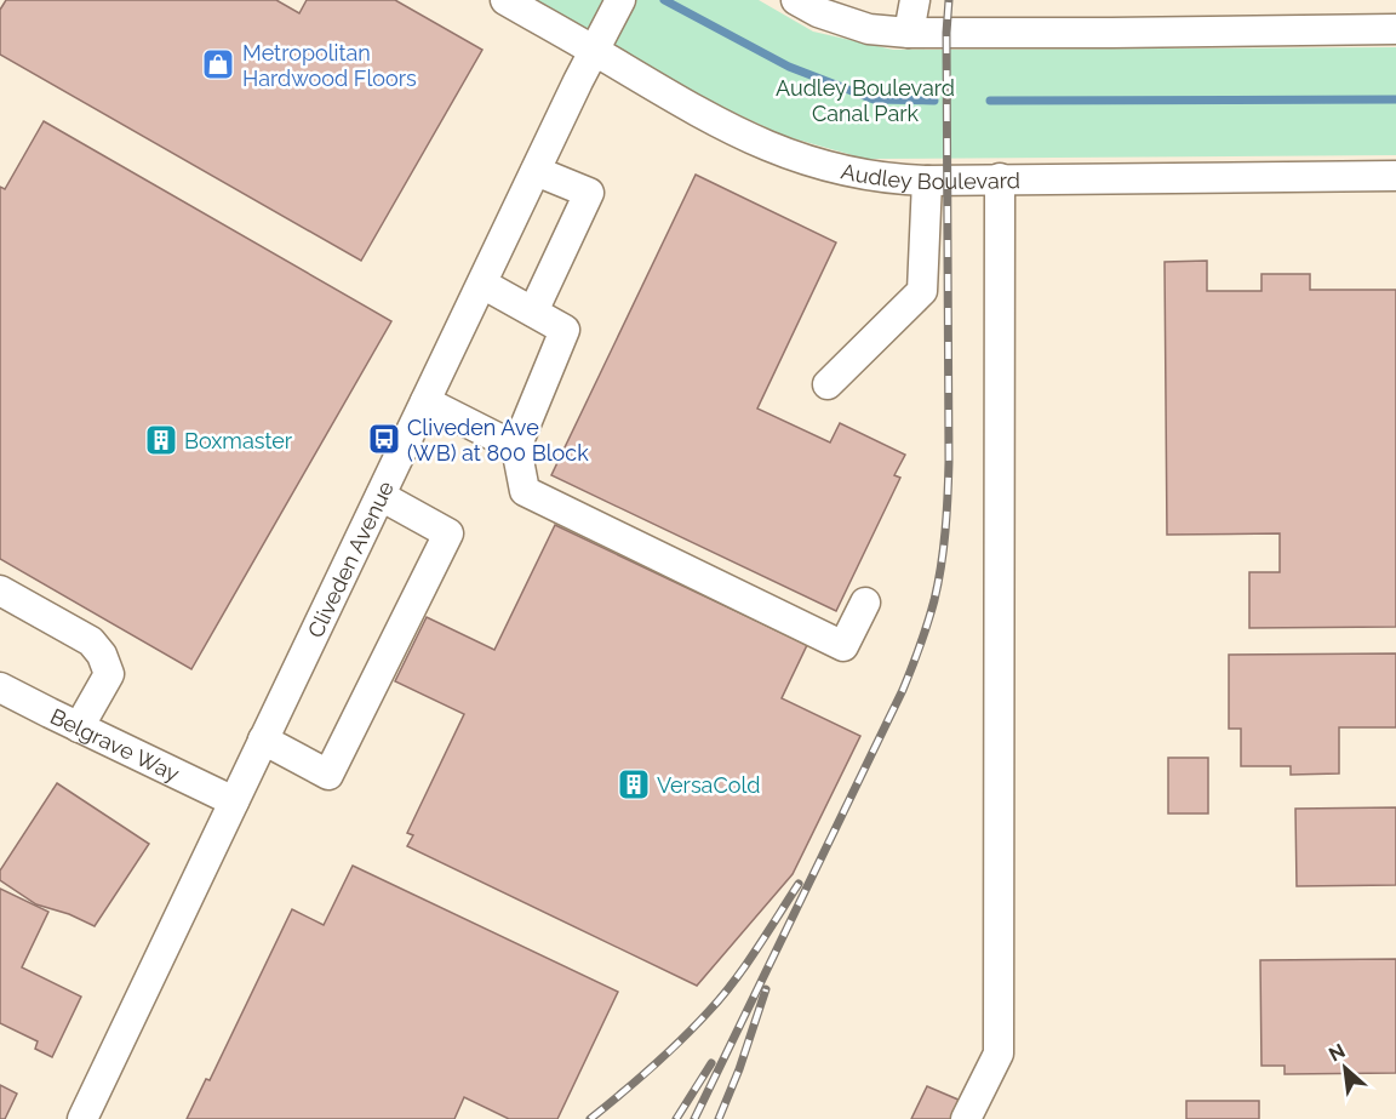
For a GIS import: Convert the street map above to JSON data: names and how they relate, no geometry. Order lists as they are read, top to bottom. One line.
{"streets":{"street":["Audley Boulevard","Cliveden Avenue","Belgrave Way"]},"crossings":[["Audley Boulevard","Cliveden Avenue"],["Cliveden Avenue","Belgrave Way"]],"parks":["Audley Boulevard Canal Park"],"places":{"shop":["Metropolitan Hardwood Floors"],"bus stop":["Cliveden Ave (WB) at 800 Block"],"building":["Boxmaster","VersaCold"]},"north":"top left"}
